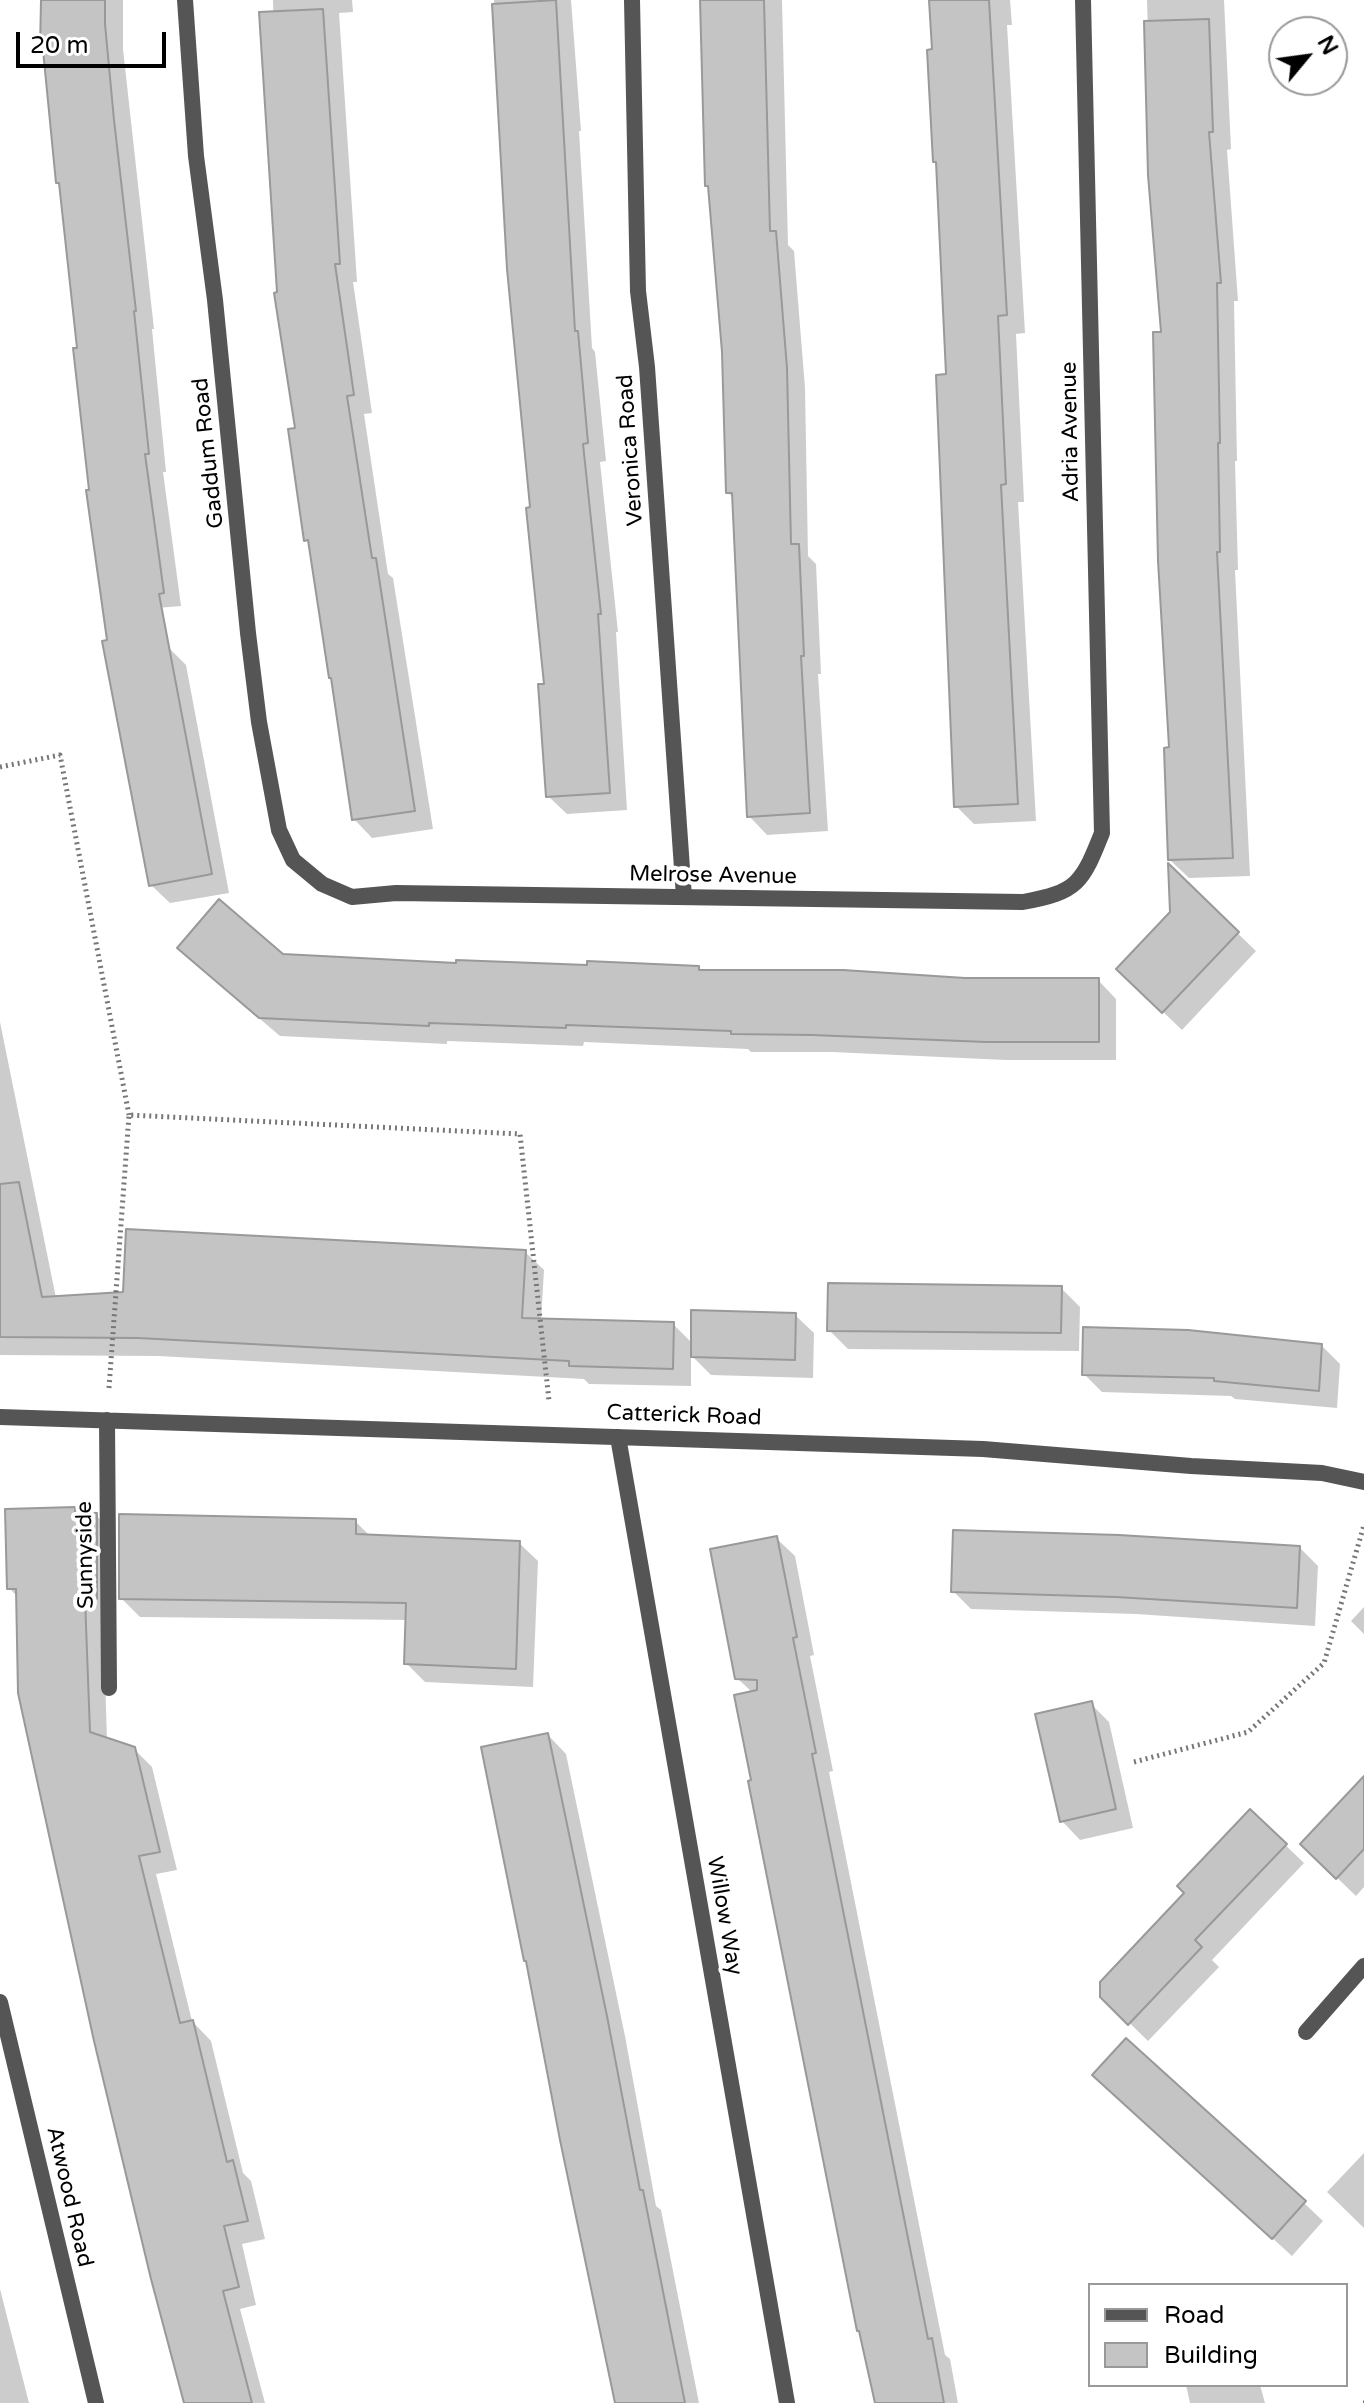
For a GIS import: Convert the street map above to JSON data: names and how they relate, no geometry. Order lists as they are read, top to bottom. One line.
{"streets":{"street":["Adria Avenue","Veronica Road","Gaddum Road","Melrose Avenue","Catterick Road","Sunnyside","Willow Way","Atwood Road"]},"crossings":[["Adria Avenue","Melrose Avenue"],["Veronica Road","Melrose Avenue"],["Gaddum Road","Melrose Avenue"],["Catterick Road","Sunnyside"],["Catterick Road","Willow Way"]],"legend":["Road","Building"],"scale_bar":"20 m","north":"top right"}
